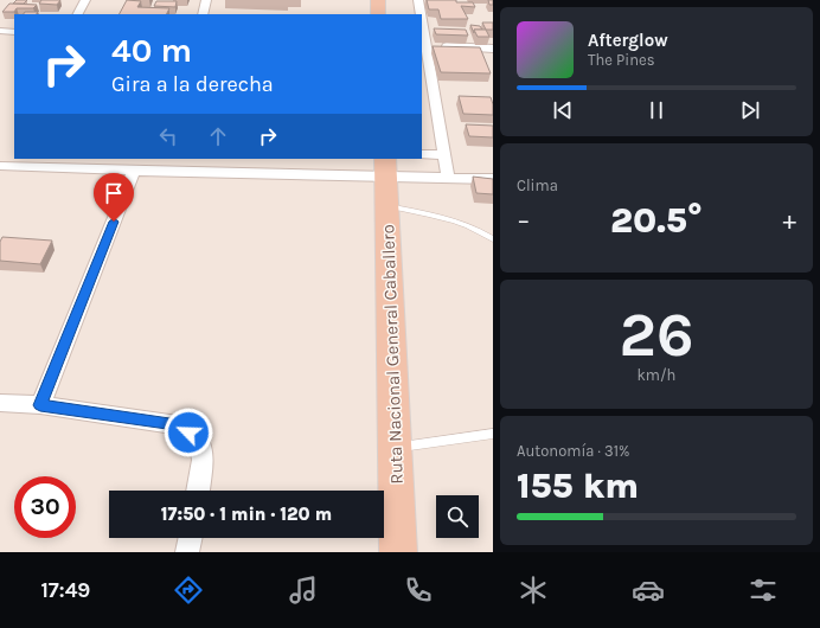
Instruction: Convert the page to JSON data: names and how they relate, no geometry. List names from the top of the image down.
{
  "streets": {
    "highway": ["Ruta Nacional General Caballero"]
  },
  "page": {
    "turn": ["40 m", "Gira a la derecha"],
    "song": ["Afterglow", "The Pines"],
    "tile": [
      "Clima",
      ["26", "km/h"],
      ["Autonomía · 31%", "155 km"]
    ],
    "heat": ["−", "20.5°", "+"],
    "limit": "30",
    "trip": "17:50 · 1 min · 120 m",
    "tabs": "17:49"
  }
}
